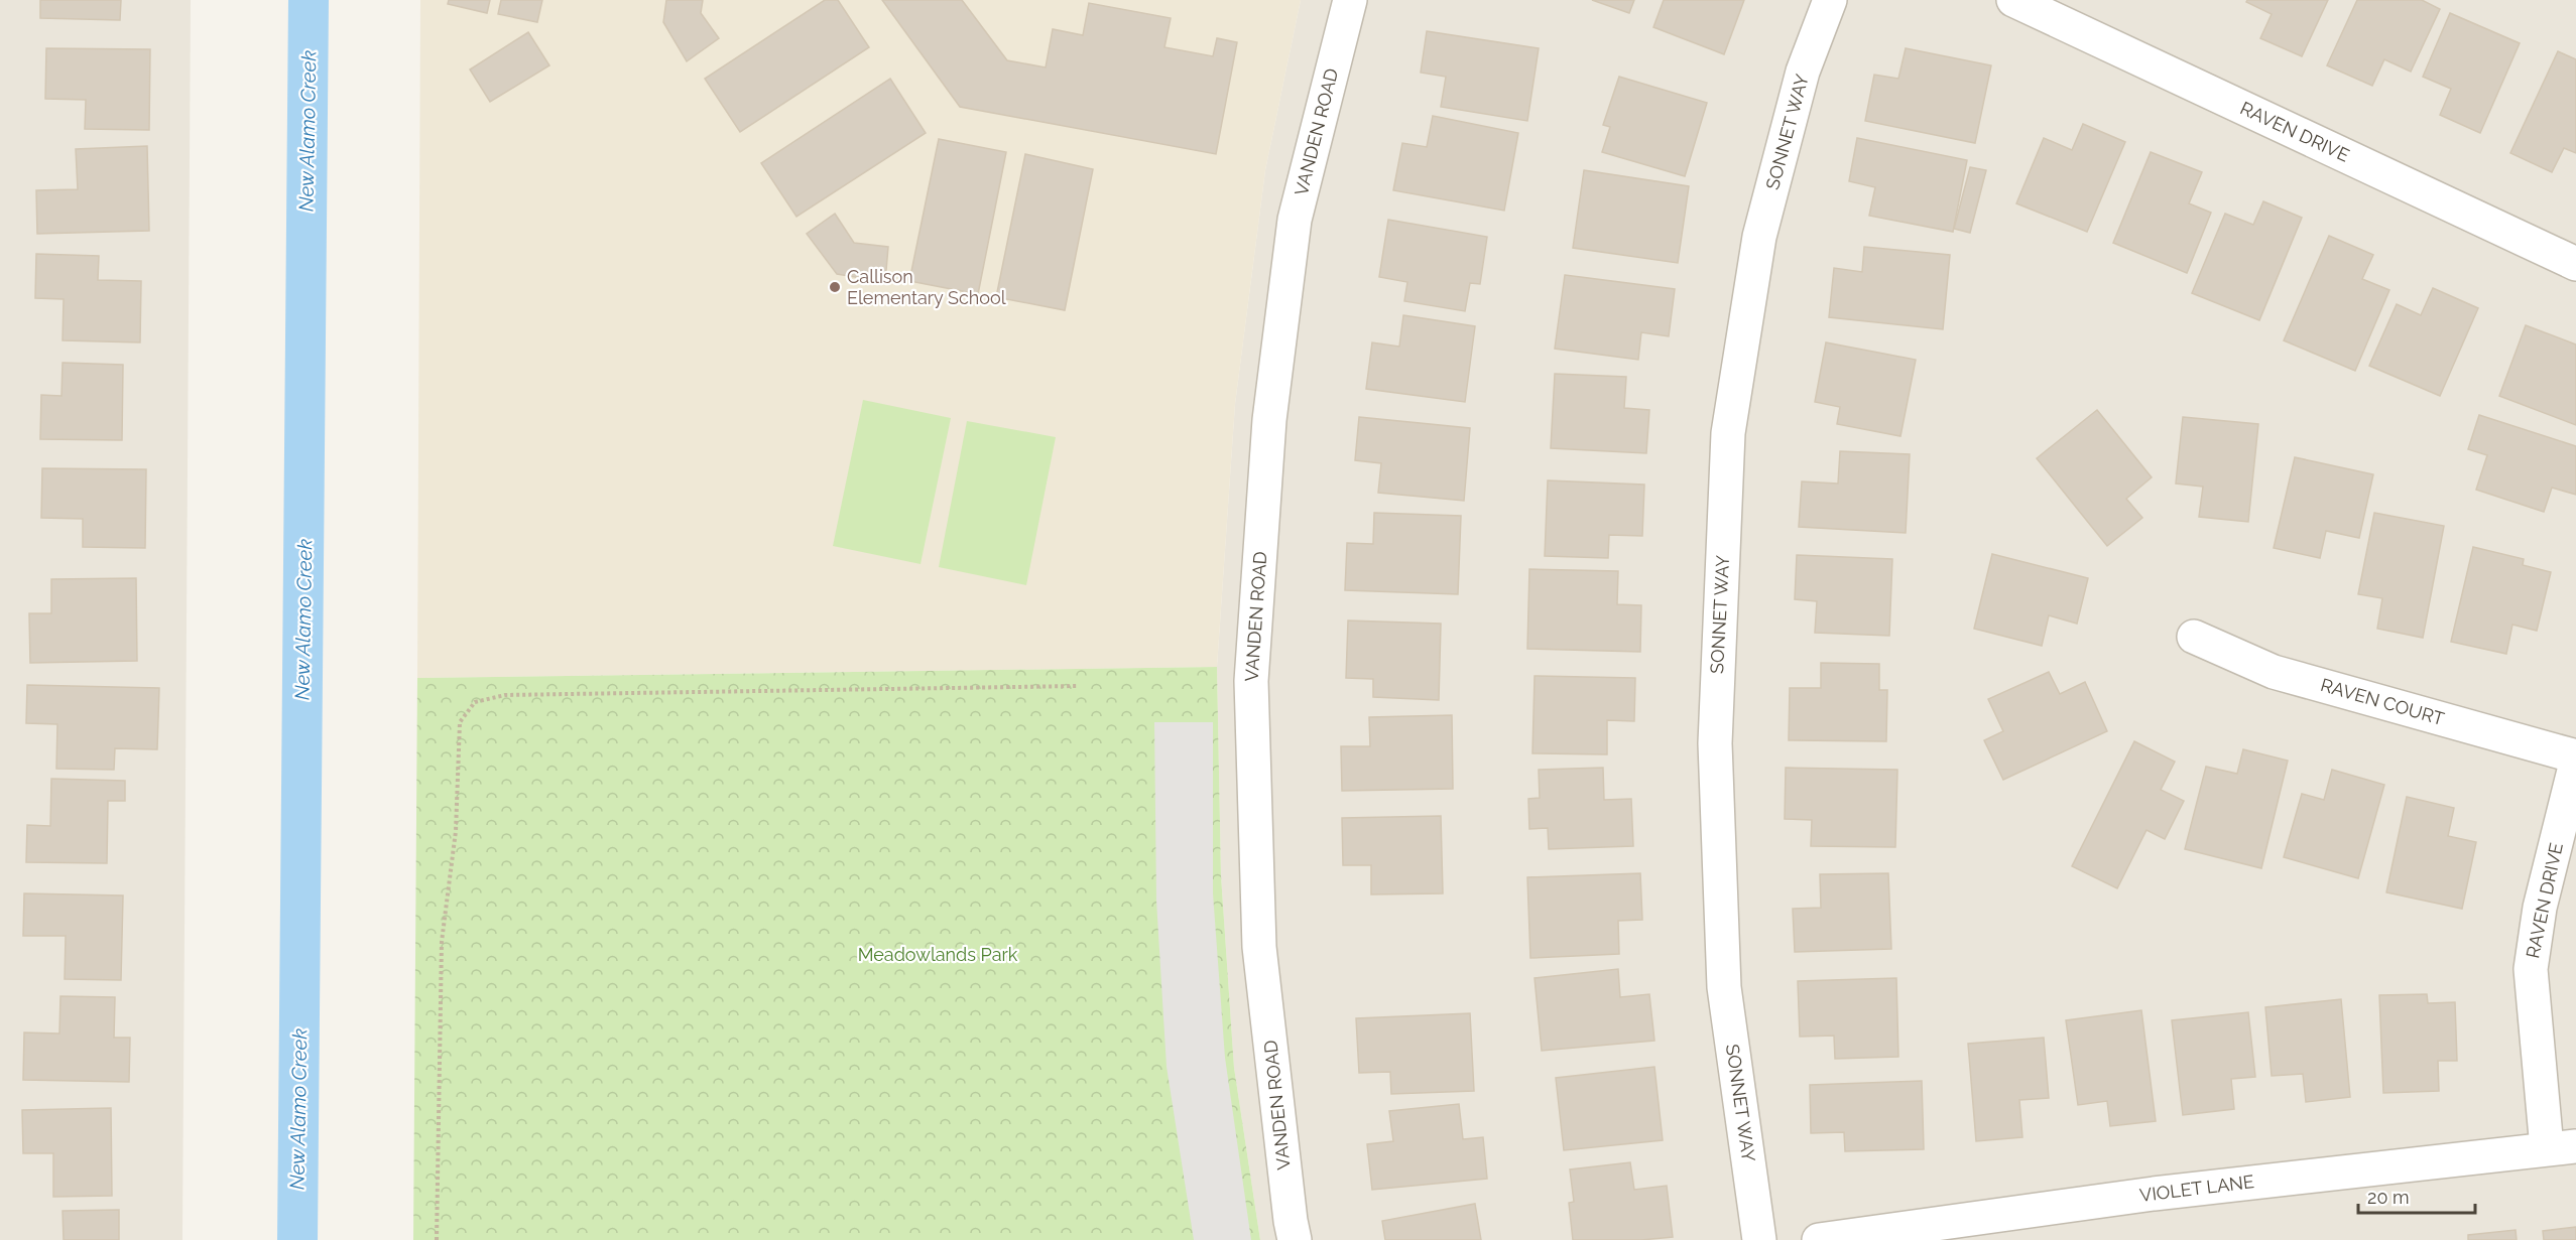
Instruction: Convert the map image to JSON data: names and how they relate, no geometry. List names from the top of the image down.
{
  "streets": {
    "street": [
      "VANDEN ROAD",
      "SONNET WAY",
      "RAVEN DRIVE",
      "RAVEN COURT",
      "VIOLET LANE"
    ]
  },
  "crossings": [
    ["RAVEN DRIVE", "VIOLET LANE"]
  ],
  "water": ["New Alamo Creek"],
  "parks": ["Meadowlands Park"],
  "places": ["Callison Elementary School"],
  "scale_bar": "20 m"
}
